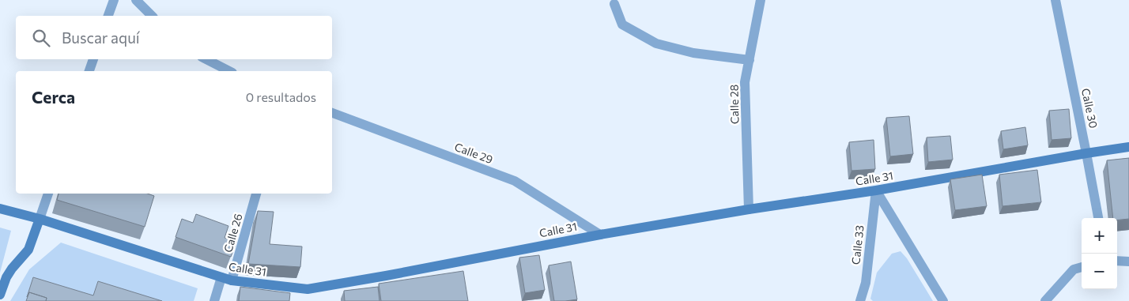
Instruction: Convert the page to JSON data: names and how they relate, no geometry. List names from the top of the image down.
{
  "streets": {
    "street": [
      "Calle 28",
      "Calle 30",
      "Calle 29",
      "Calle 31",
      "Calle 26",
      "Calle 33"
    ]
  },
  "crossings": [
    ["Calle 28", "Calle 31"],
    ["Calle 30", "Calle 31"],
    ["Calle 29", "Calle 31"],
    ["Calle 31", "Calle 26"],
    ["Calle 31", "Calle 33"]
  ],
  "page": {
    "search": "Buscar aquí",
    "heading": ["Cerca", "0 resultados"],
    "map_buttons": ["+", "−"]
  }
}
